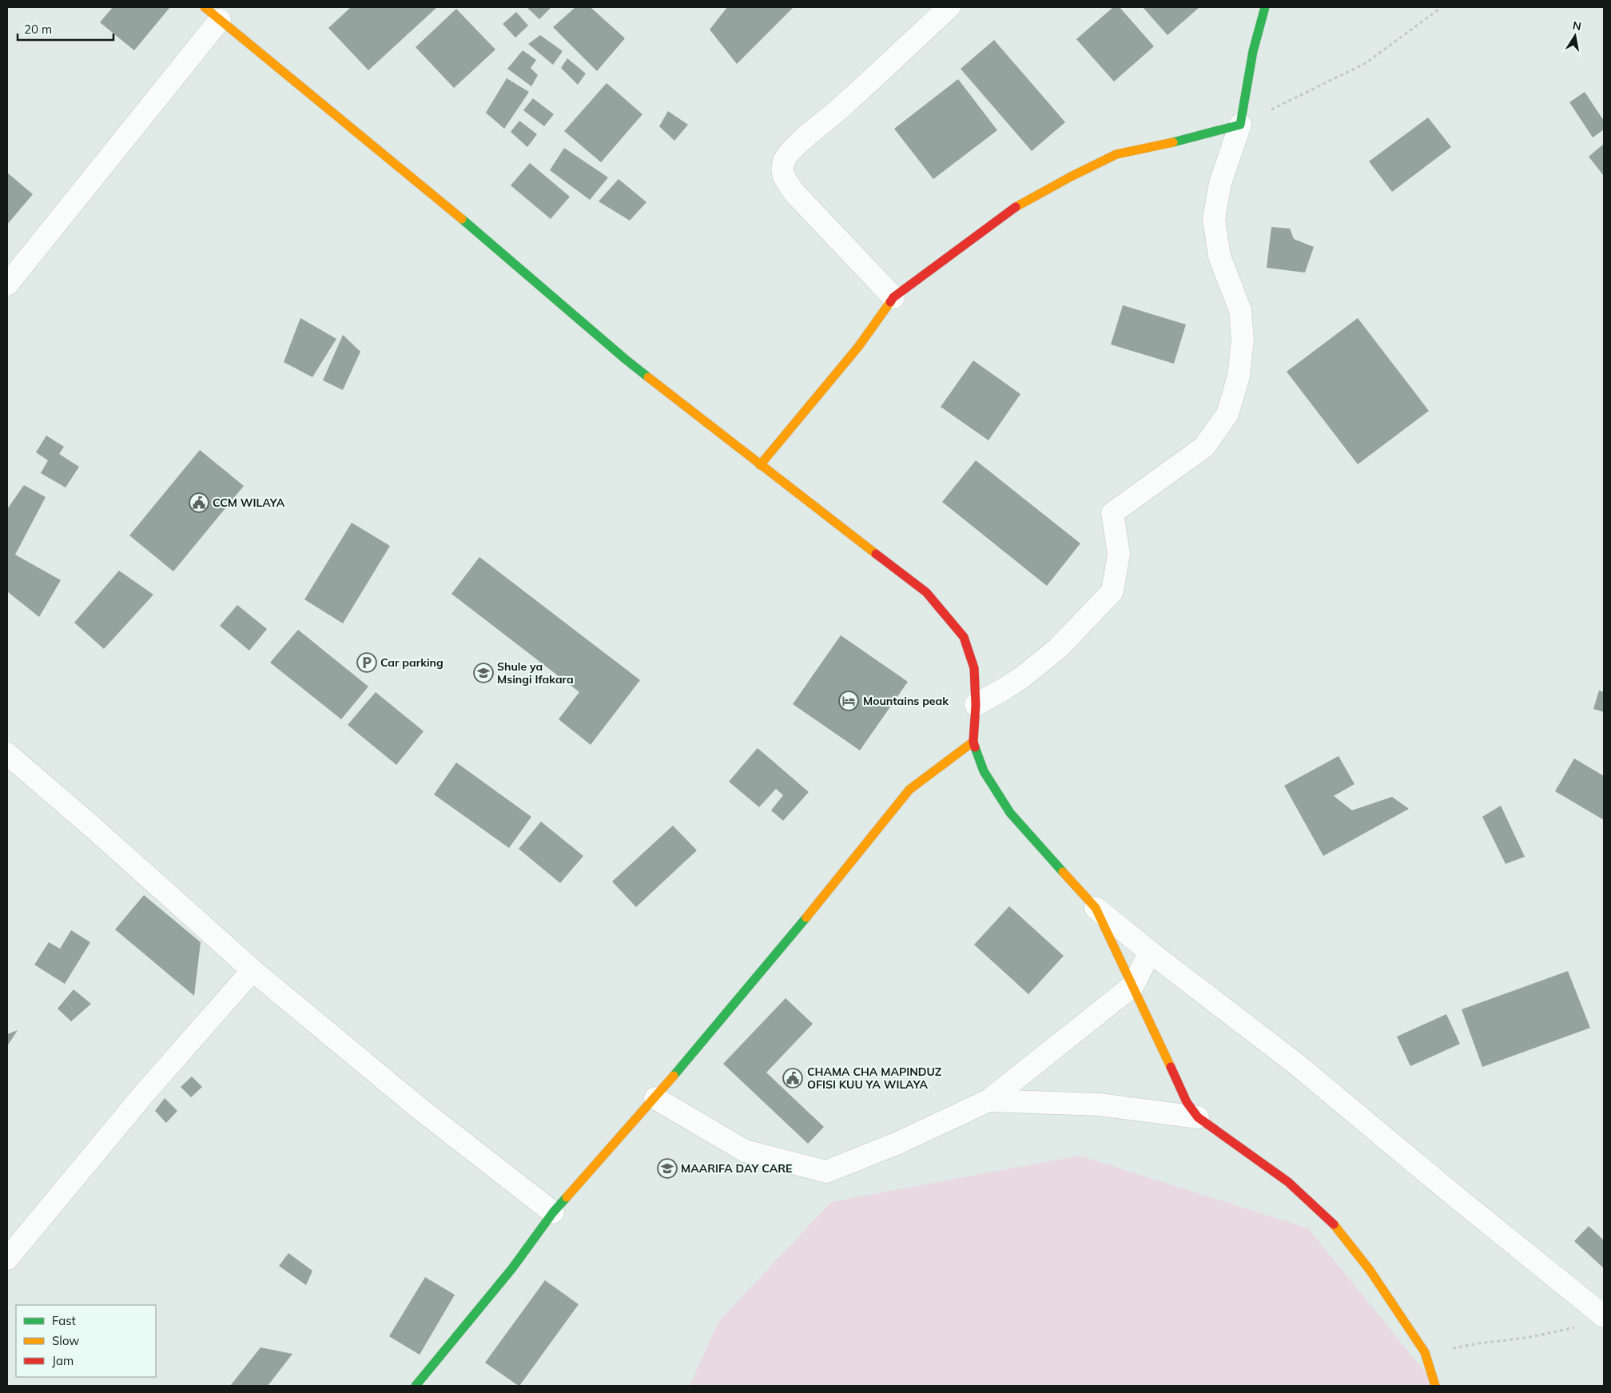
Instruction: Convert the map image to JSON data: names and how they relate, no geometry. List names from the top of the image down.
{
  "places": {
    "public building": ["CCM WILAYA", "CHAMA CHA MAPINDUZ OFISI KUU YA WILAYA"],
    "parking": ["Car parking"],
    "school or university": ["Shule ya Msingi Ifakara", "MAARIFA DAY CARE"],
    "hotel": ["Mountains peak"]
  },
  "legend": ["Fast", "Slow", "Jam"],
  "scale_bar": "20 m",
  "north": "top"
}
